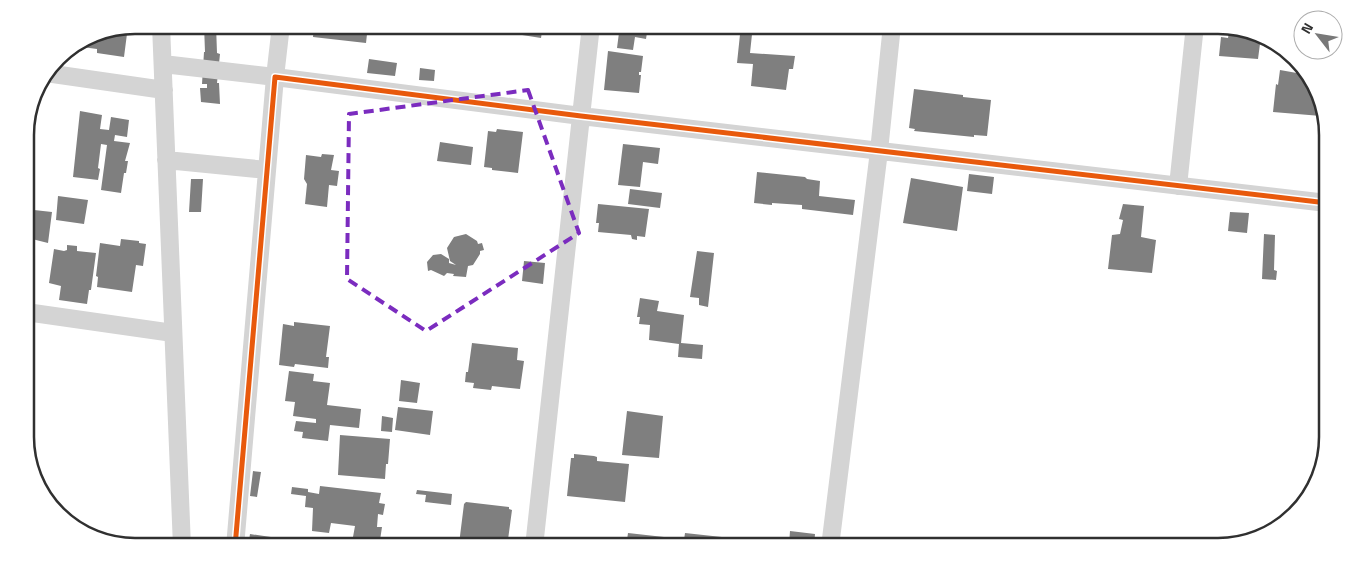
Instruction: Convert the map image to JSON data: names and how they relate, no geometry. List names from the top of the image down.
{
  "north": "top left"
}
